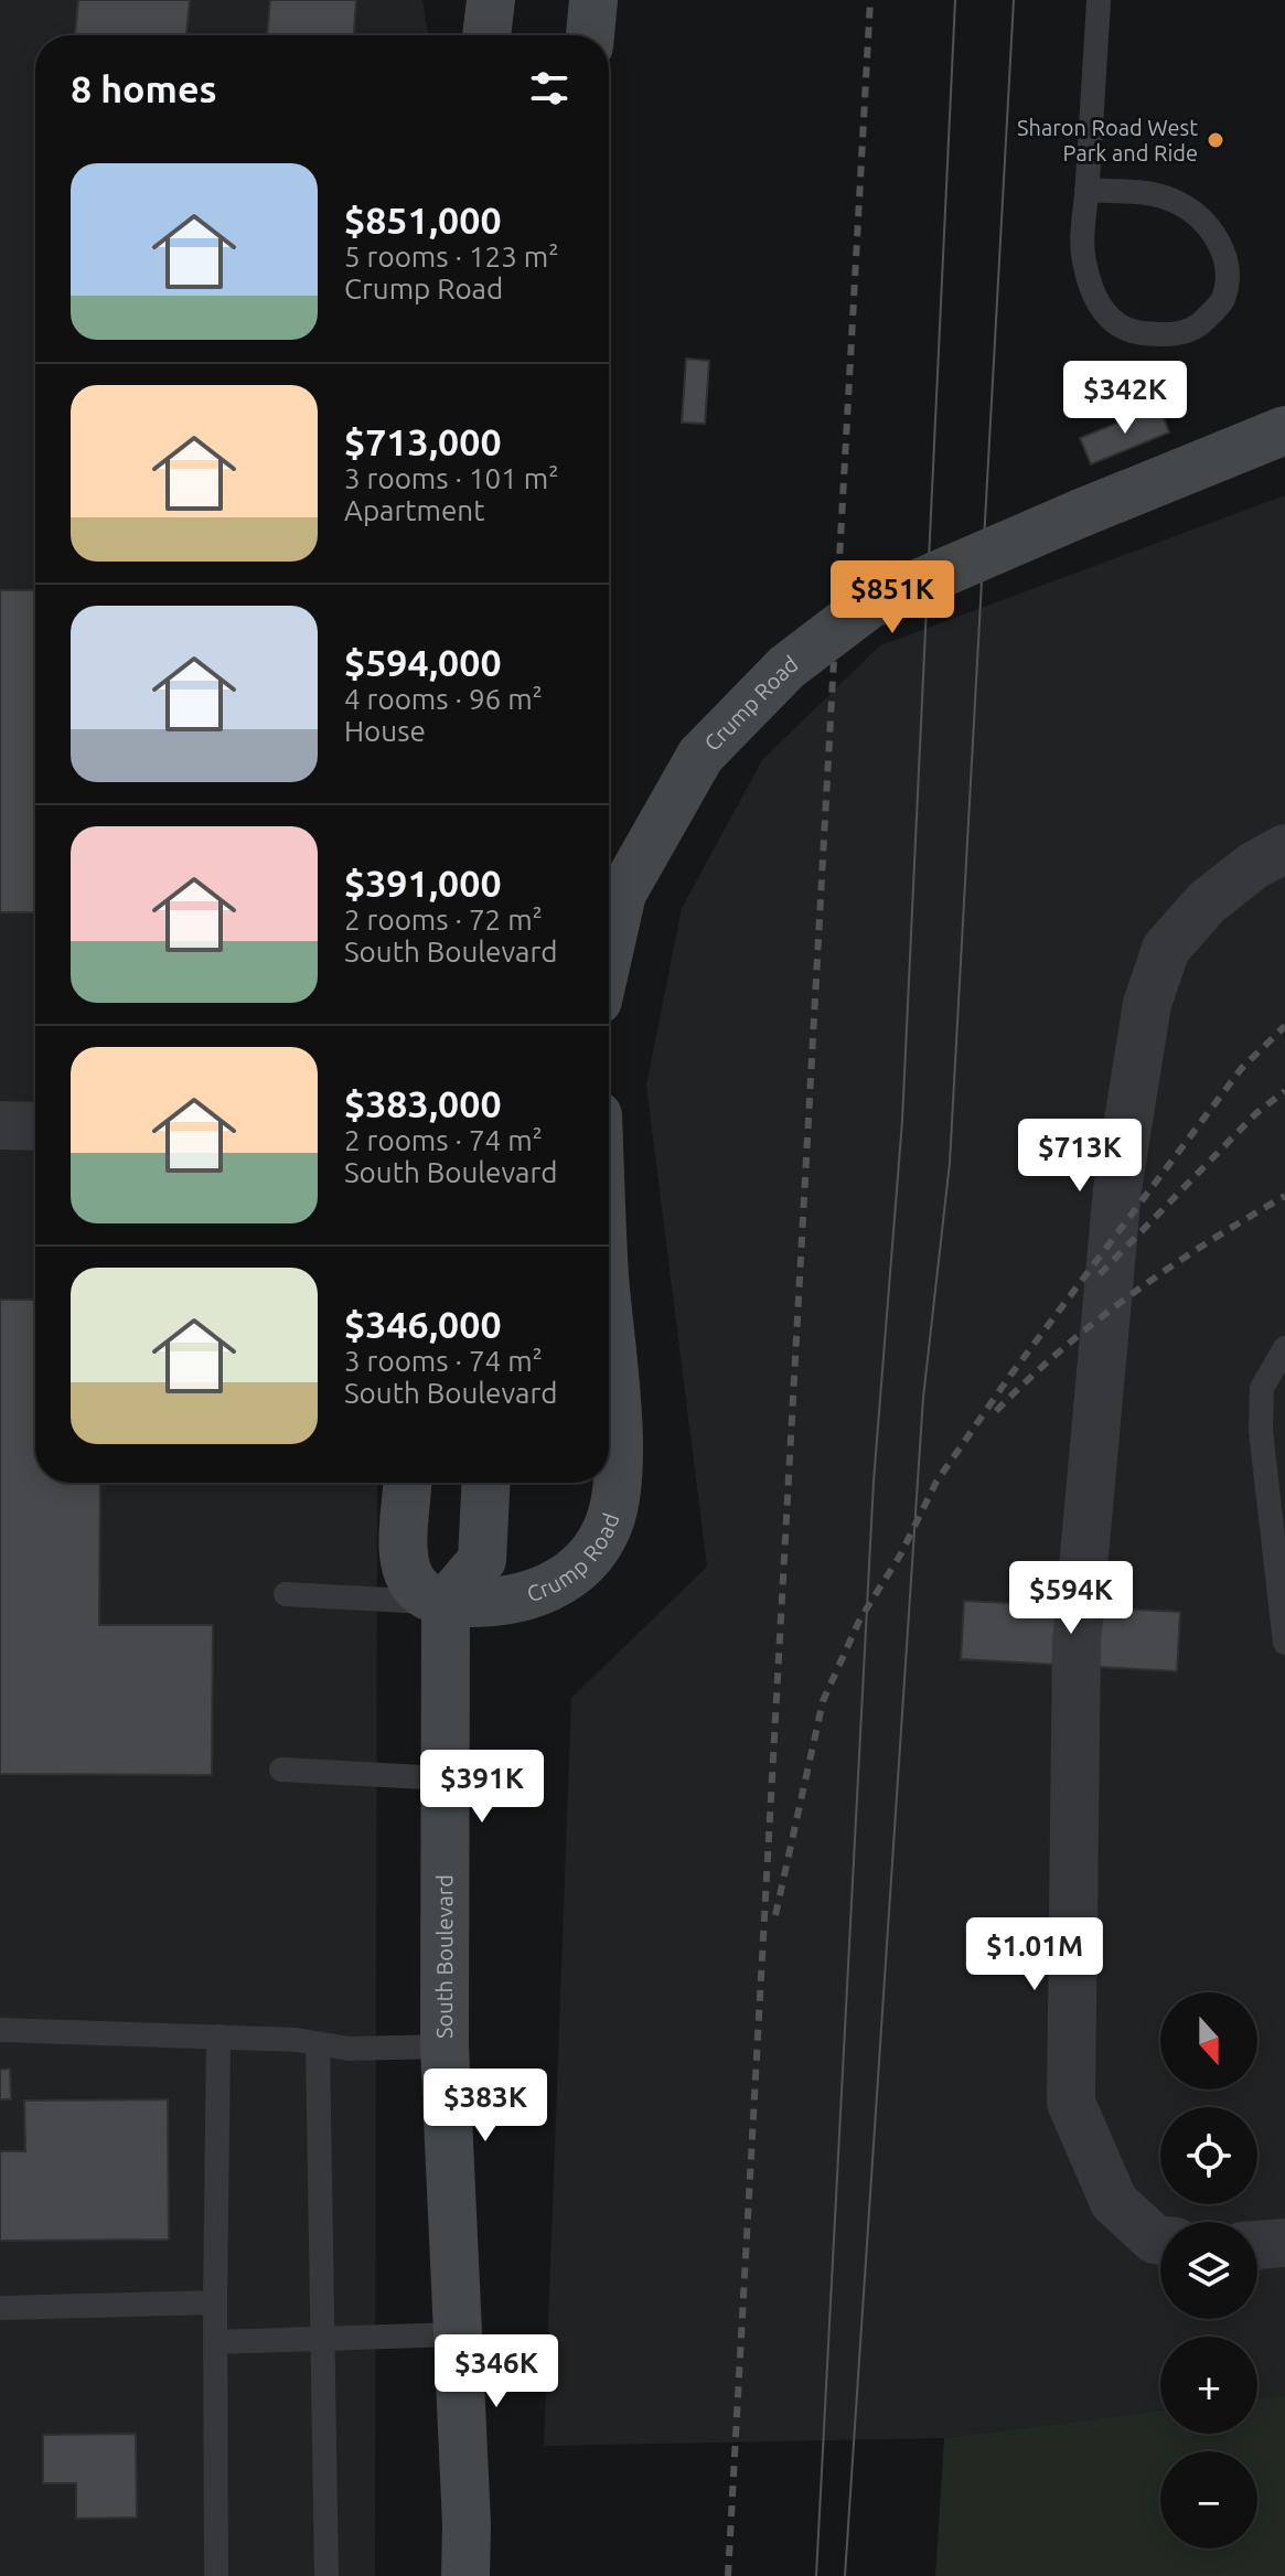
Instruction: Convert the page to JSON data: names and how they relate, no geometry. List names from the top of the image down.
{
  "streets": {
    "street": ["Crump Road", "South Boulevard"]
  },
  "crossings": [
    ["Crump Road", "South Boulevard"]
  ],
  "places": ["Sharon Road West Park and Ride"],
  "north": "bottom",
  "page": {
    "heading": "8 homes",
    "list": [
      {
        "name": "$851,000",
        "note": "5 rooms · 123 m² · Crump Road"
      },
      {
        "name": "$713,000",
        "note": "3 rooms · 101 m² · Apartment"
      },
      {
        "name": "$594,000",
        "note": "4 rooms · 96 m² · House"
      },
      {
        "name": "$391,000",
        "note": "2 rooms · 72 m² · South Boulevard"
      },
      {
        "name": "$383,000",
        "note": "2 rooms · 74 m² · South Boulevard"
      },
      {
        "name": "$346,000",
        "note": "3 rooms · 74 m² · South Boulevard"
      }
    ],
    "price": [
      "$342K",
      "$851K",
      "$713K",
      "$594K",
      "$391K",
      "$1.01M",
      "$383K",
      "$346K"
    ],
    "map_buttons": ["+", "−"]
  }
}
